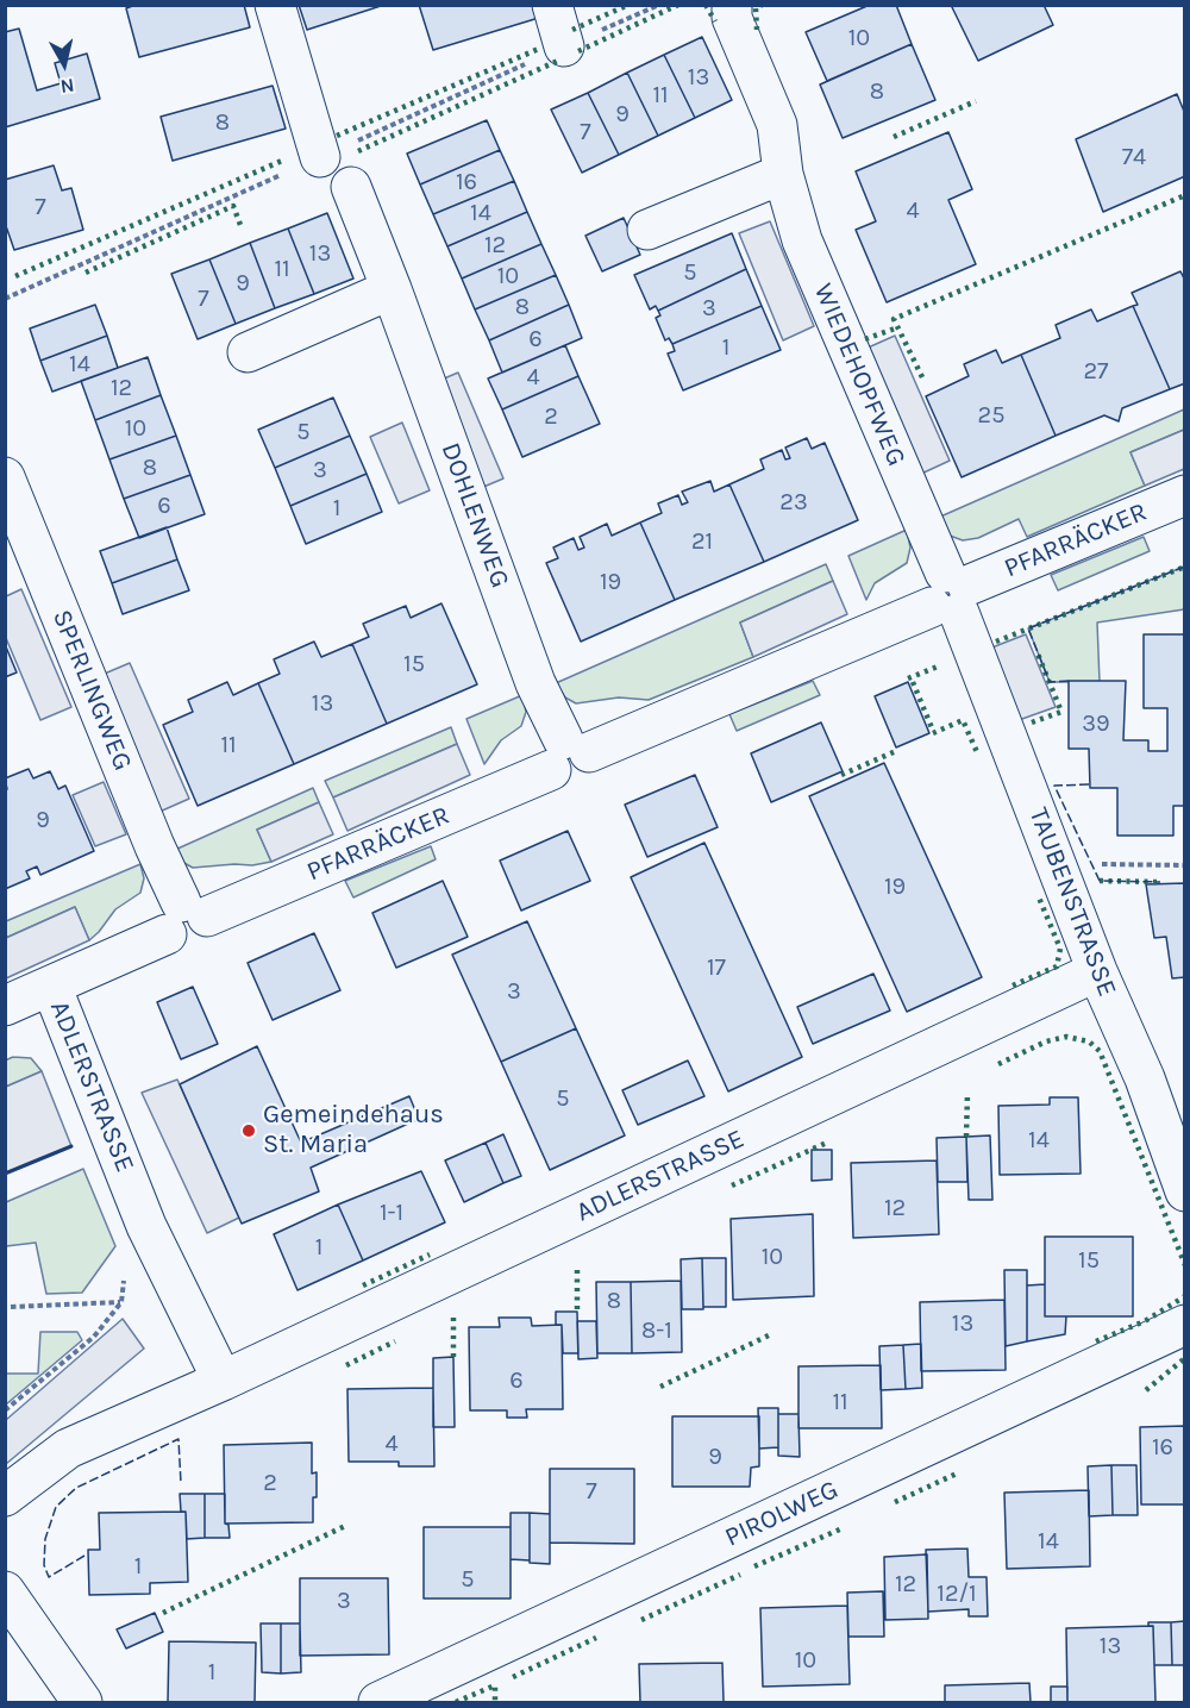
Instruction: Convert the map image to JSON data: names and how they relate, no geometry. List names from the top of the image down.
{
  "streets": {
    "street": [
      "WIEDEHOPFWEG",
      "DOHLENWEG",
      "PFARRÄCKER",
      "SPERLINGWEG",
      "TAUBENSTRASSE",
      "ADLERSTRASSE",
      "PIROLWEG"
    ]
  },
  "crossings": [
    ["WIEDEHOPFWEG", "PFARRÄCKER"],
    ["WIEDEHOPFWEG", "TAUBENSTRASSE"],
    ["DOHLENWEG", "PFARRÄCKER"],
    ["PFARRÄCKER", "SPERLINGWEG"],
    ["PFARRÄCKER", "TAUBENSTRASSE"],
    ["PFARRÄCKER", "ADLERSTRASSE"],
    ["TAUBENSTRASSE", "ADLERSTRASSE"]
  ],
  "places": ["Gemeindehaus St. Maria"],
  "house_numbers": [
    "10",
    "13",
    "8",
    "11",
    "9",
    "8",
    "7",
    "74",
    "16",
    "7",
    "4",
    "14",
    "12",
    "13",
    "11",
    "5",
    "10",
    "9",
    "7",
    "8",
    "3",
    "6",
    "1",
    "14",
    "27",
    "4",
    "12",
    "25",
    "2",
    "10",
    "5",
    "8",
    "3",
    "23",
    "6",
    "1",
    "21",
    "19",
    "15",
    "13",
    "39",
    "11",
    "9",
    "19",
    "17",
    "3",
    "5",
    "14",
    "12",
    "1-1",
    "1",
    "10",
    "15",
    "8",
    "13",
    "8-1",
    "6",
    "11",
    "4",
    "16",
    "9",
    "2",
    "7",
    "14",
    "1",
    "5",
    "12",
    "12/1",
    "3",
    "13",
    "10",
    "1"
  ],
  "north": "bottom"
}
